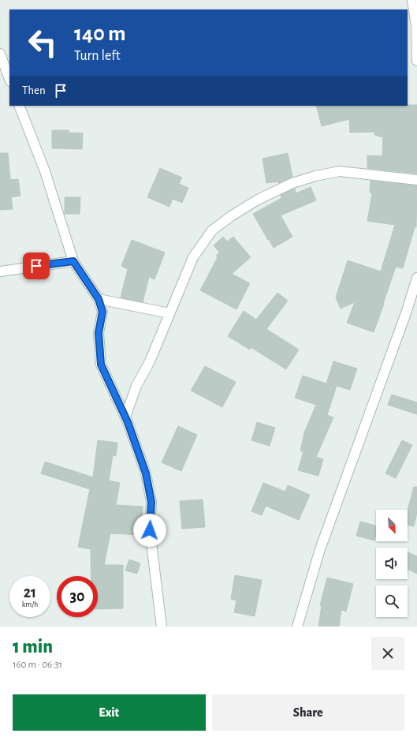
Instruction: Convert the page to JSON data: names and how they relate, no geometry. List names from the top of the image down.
{
  "north": "bottom right",
  "page": {
    "turn": ["140 m", "Turn left"],
    "then": "Then",
    "speed": "21 km/h",
    "limit": "30",
    "heading": ["1 min", "160 m · 06:31"],
    "buttons": ["Exit", "Share"]
  }
}
